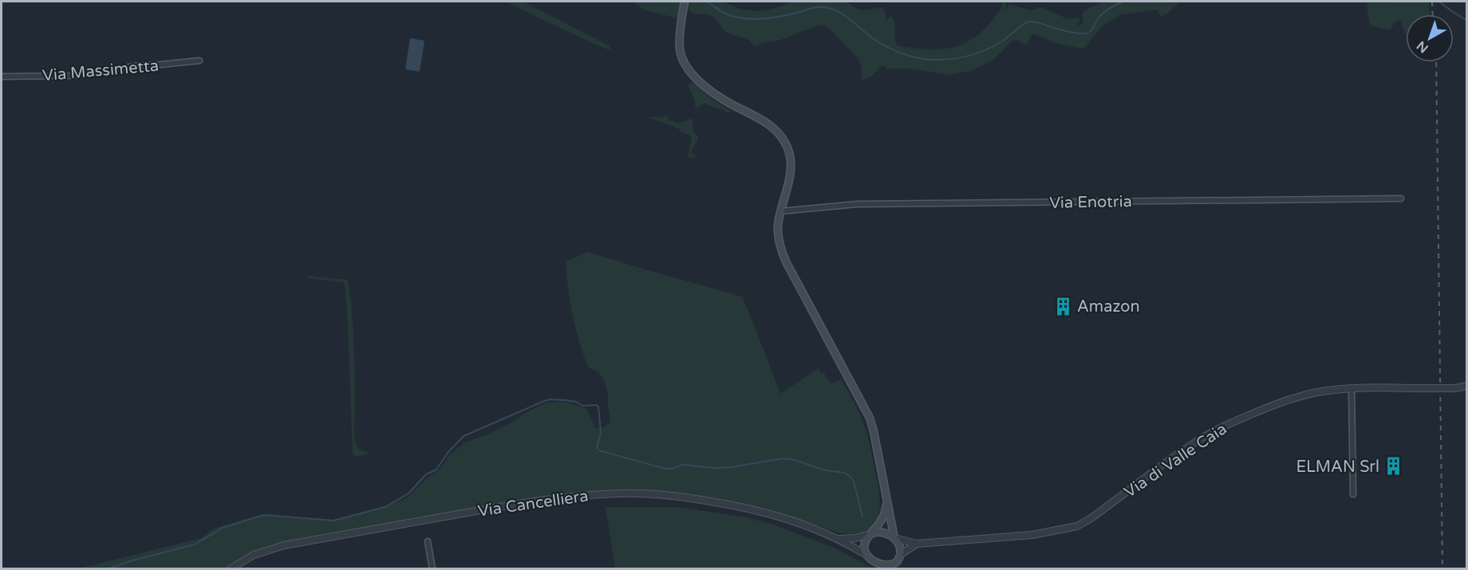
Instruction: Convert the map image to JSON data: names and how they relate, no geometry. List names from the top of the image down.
{
  "streets": {
    "street": [
      "Via Massimetta",
      "Via Enotria",
      "Via di Valle Caia",
      "Via Cancelliera"
    ]
  },
  "crossings": [
    ["Via di Valle Caia", "Via Cancelliera"]
  ],
  "places": {
    "building": ["Amazon", "ELMAN Srl"]
  },
  "north": "bottom left"
}
